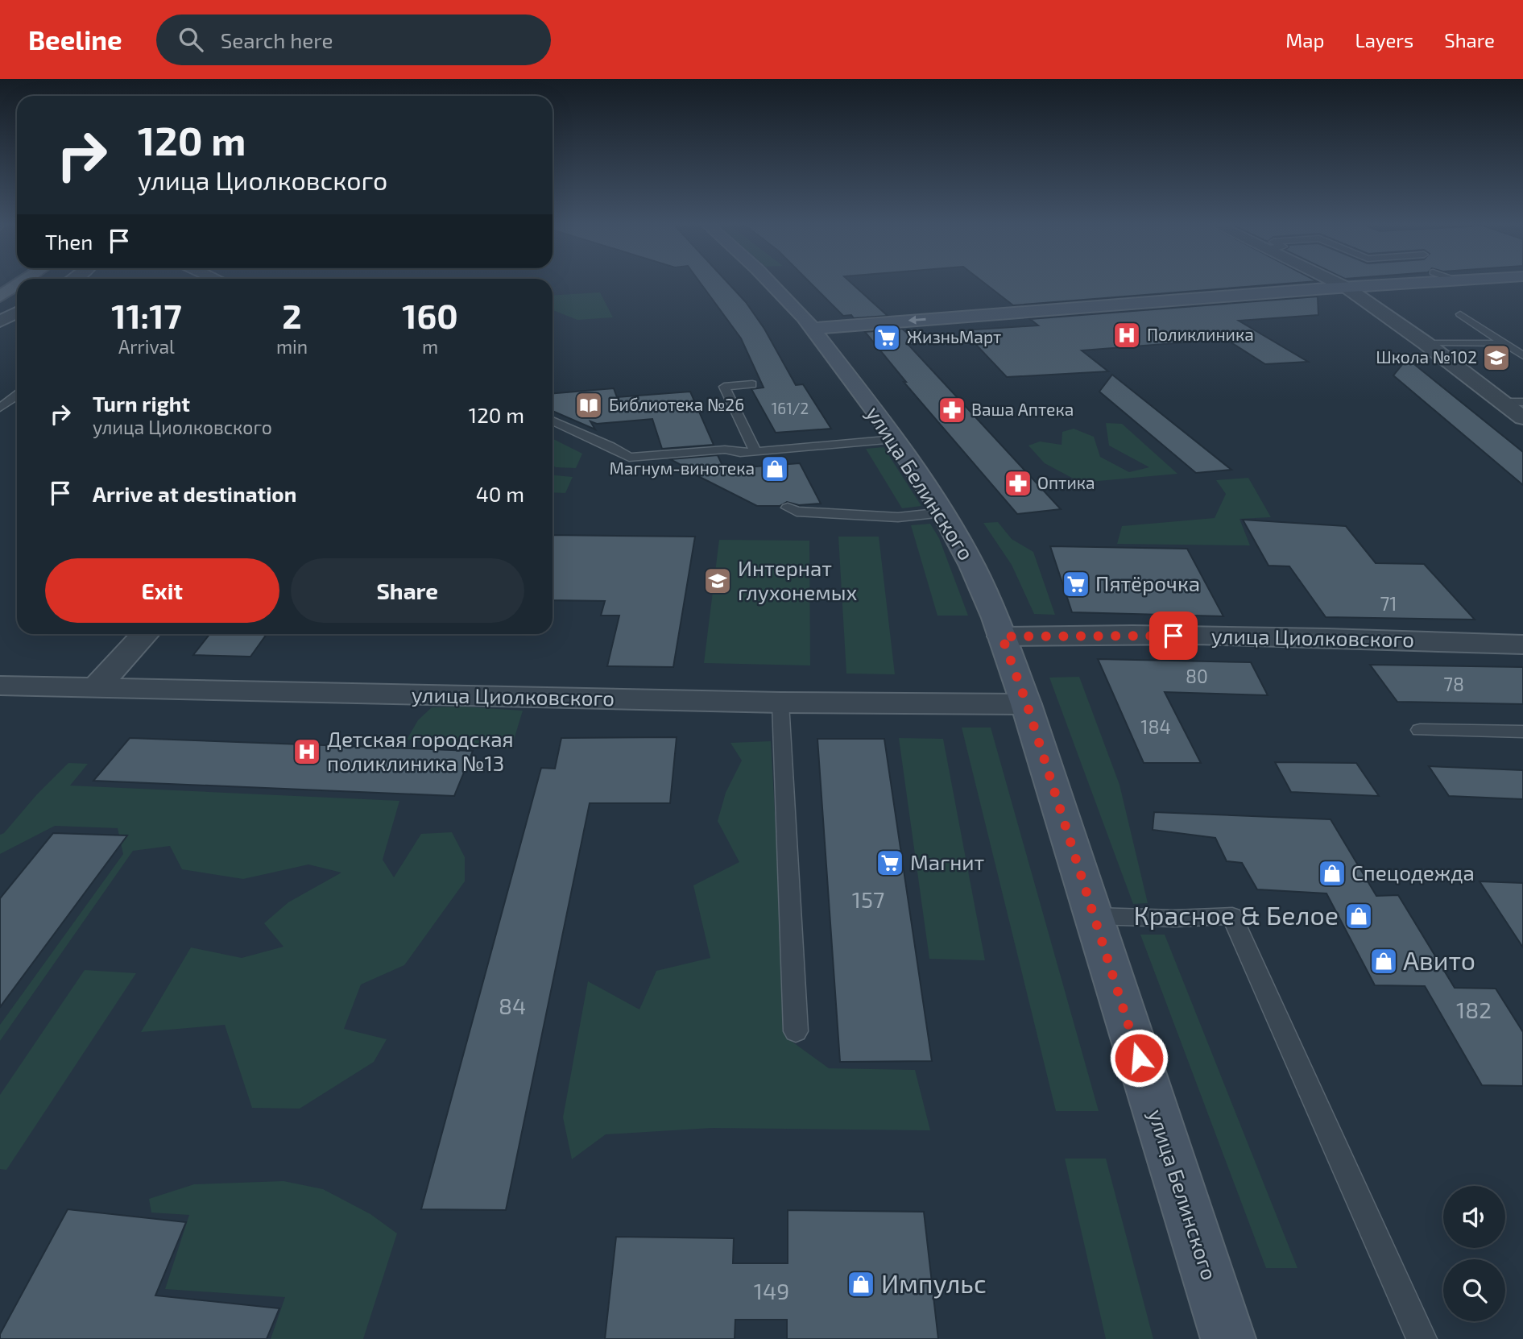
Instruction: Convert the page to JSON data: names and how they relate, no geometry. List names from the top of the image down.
{
  "streets": {
    "main road": ["улица Белинского"],
    "street": ["улица Циолковского"]
  },
  "crossings": [
    ["улица Белинского", "улица Циолковского"]
  ],
  "places": {
    "hospital": ["Поликлиника", "Детская городская поликлиника №13"],
    "supermarket": ["ЖизньМарт", "Пятёрочка", "Магнит"],
    "school or university": ["Школа №102", "Интернат глухонемых"],
    "library": ["Библиотека №26"],
    "pharmacy": ["Ваша Аптека", "Оптика"],
    "shop": [
      "Магнум-винотека",
      "Спецодежда",
      "Красное & Белое",
      "Авито",
      "Импульс"
    ]
  },
  "house_numbers": [
    "161/2",
    "71",
    "80",
    "78",
    "184",
    "157",
    "84",
    "182",
    "149"
  ],
  "page": {
    "header": "Beeline",
    "search": "Search here",
    "nav": ["Map", "Layers", "Share"],
    "turn": ["120 m", "улица Циолковского"],
    "then": "Then",
    "eta": [
      "11:17",
      "Arrival",
      "2",
      "min",
      "160",
      "m"
    ],
    "list": [
      {
        "name": "Turn right",
        "note": "улица Циолковского",
        "value": "120 m"
      },
      {
        "name": "Arrive at destination",
        "value": "40 m"
      }
    ],
    "buttons": ["Exit", "Share"]
  }
}
